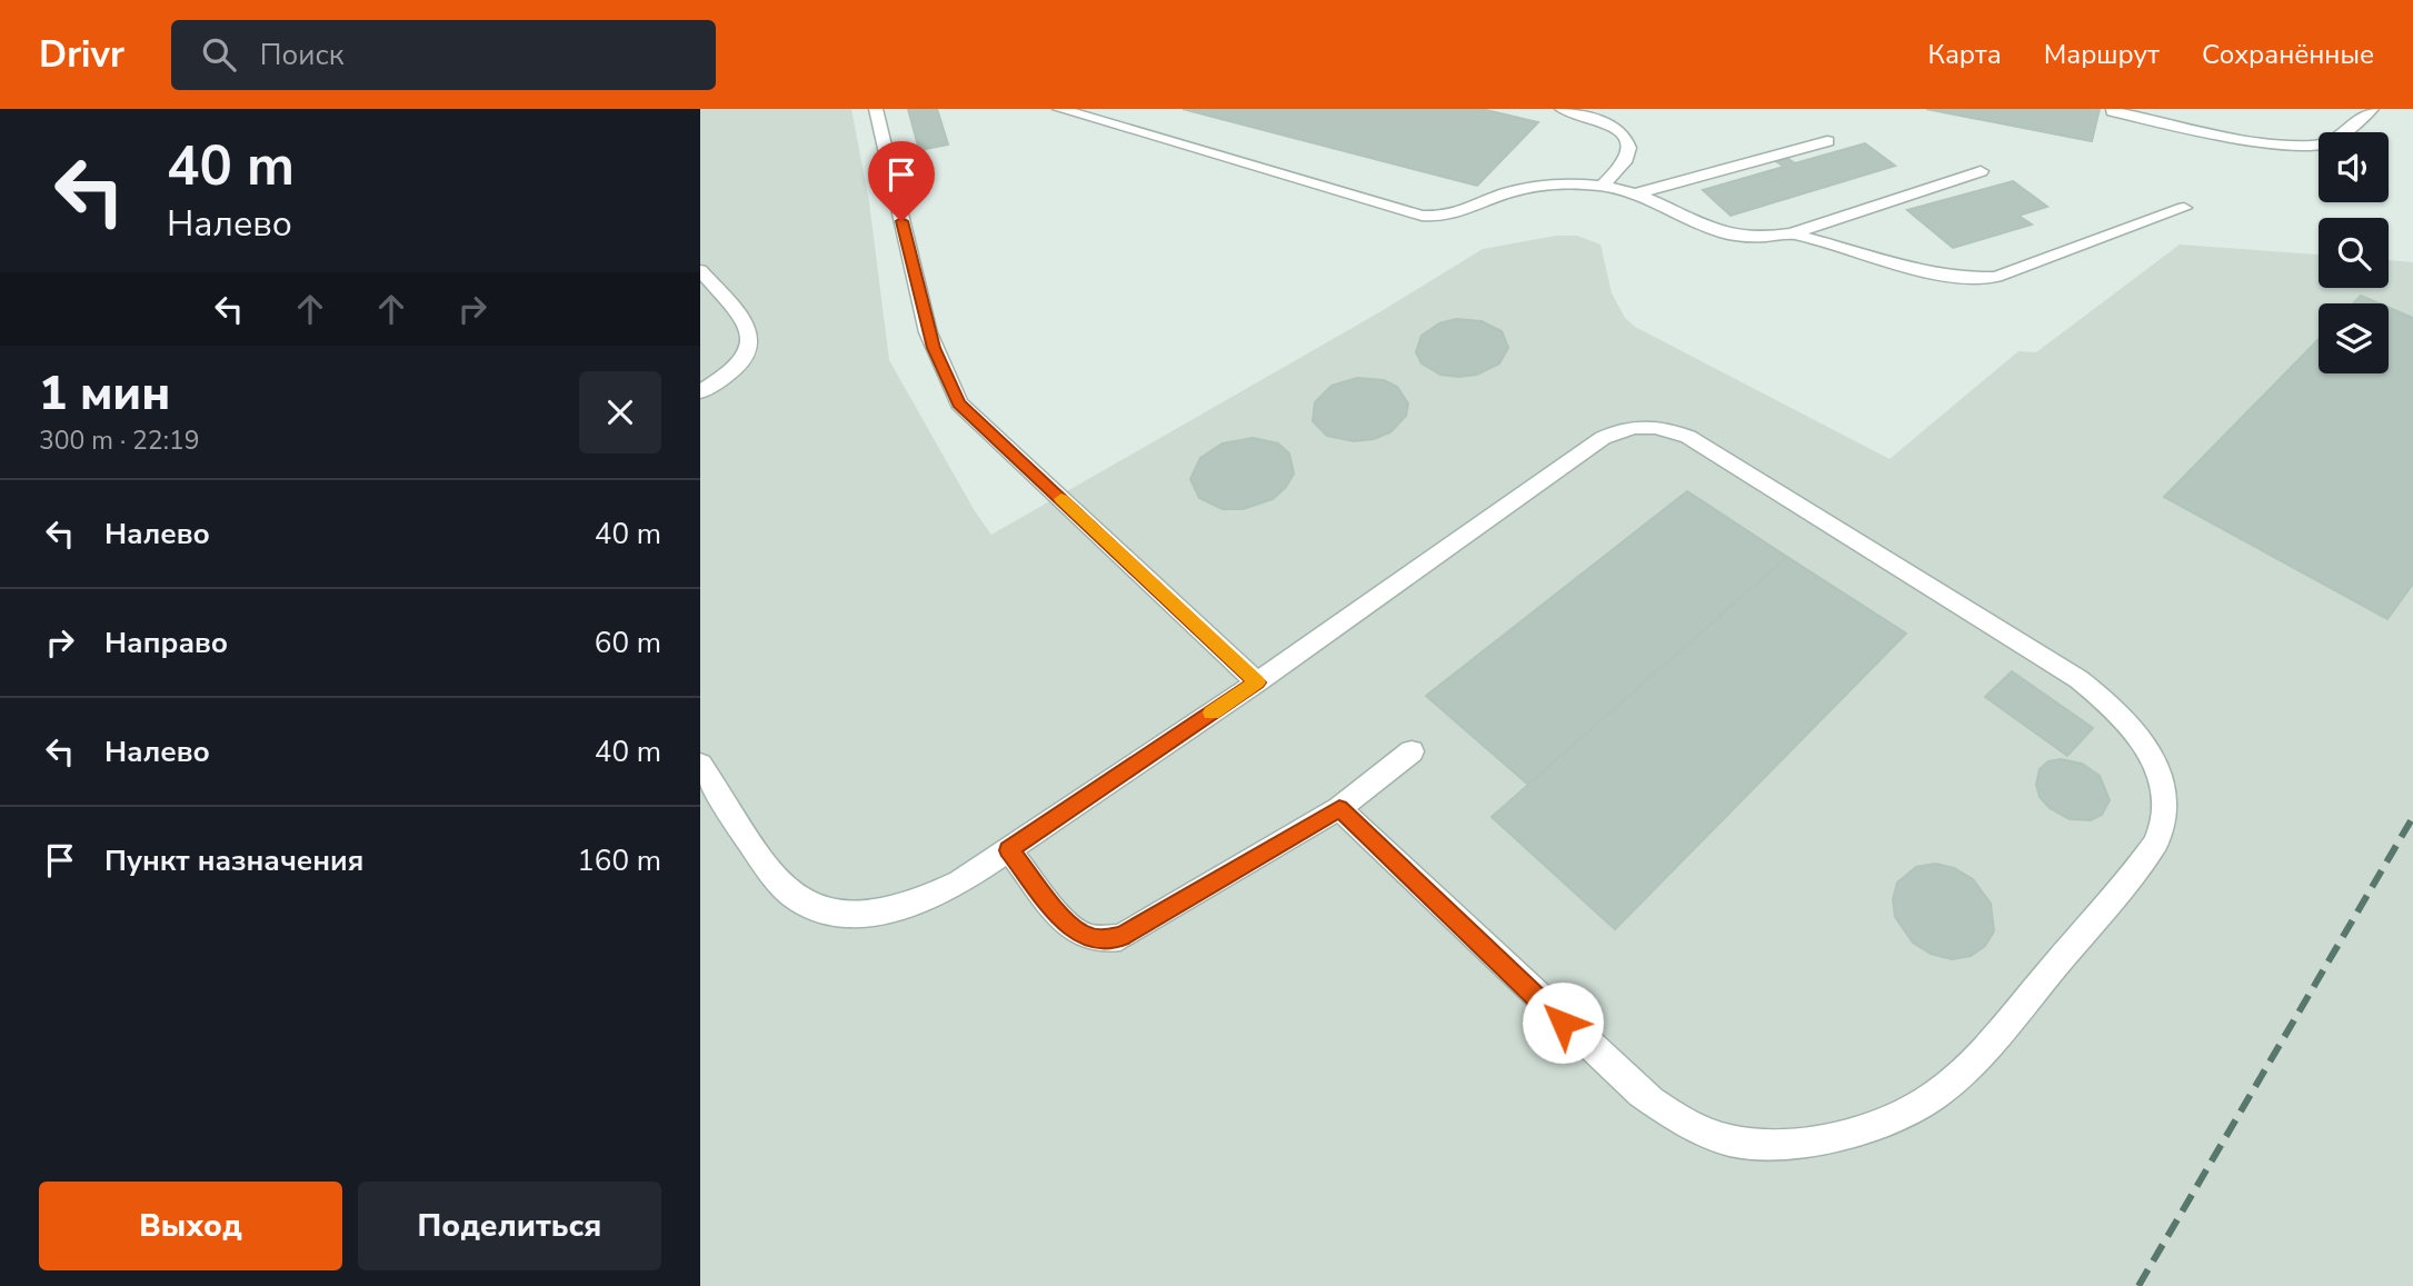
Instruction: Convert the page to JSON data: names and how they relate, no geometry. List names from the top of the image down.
{
  "page": {
    "header": "Drivr",
    "search": "Поиск",
    "nav": ["Карта", "Маршрут", "Сохранённые"],
    "turn": ["40 m", "Налево"],
    "heading": ["1 мин", "300 m · 22:19"],
    "list": [
      {
        "name": "Налево",
        "value": "40 m"
      },
      {
        "name": "Направо",
        "value": "60 m"
      },
      {
        "name": "Налево",
        "value": "40 m"
      },
      {
        "name": "Пункт назначения",
        "value": "160 m"
      }
    ],
    "buttons": ["Выход", "Поделиться"]
  }
}
